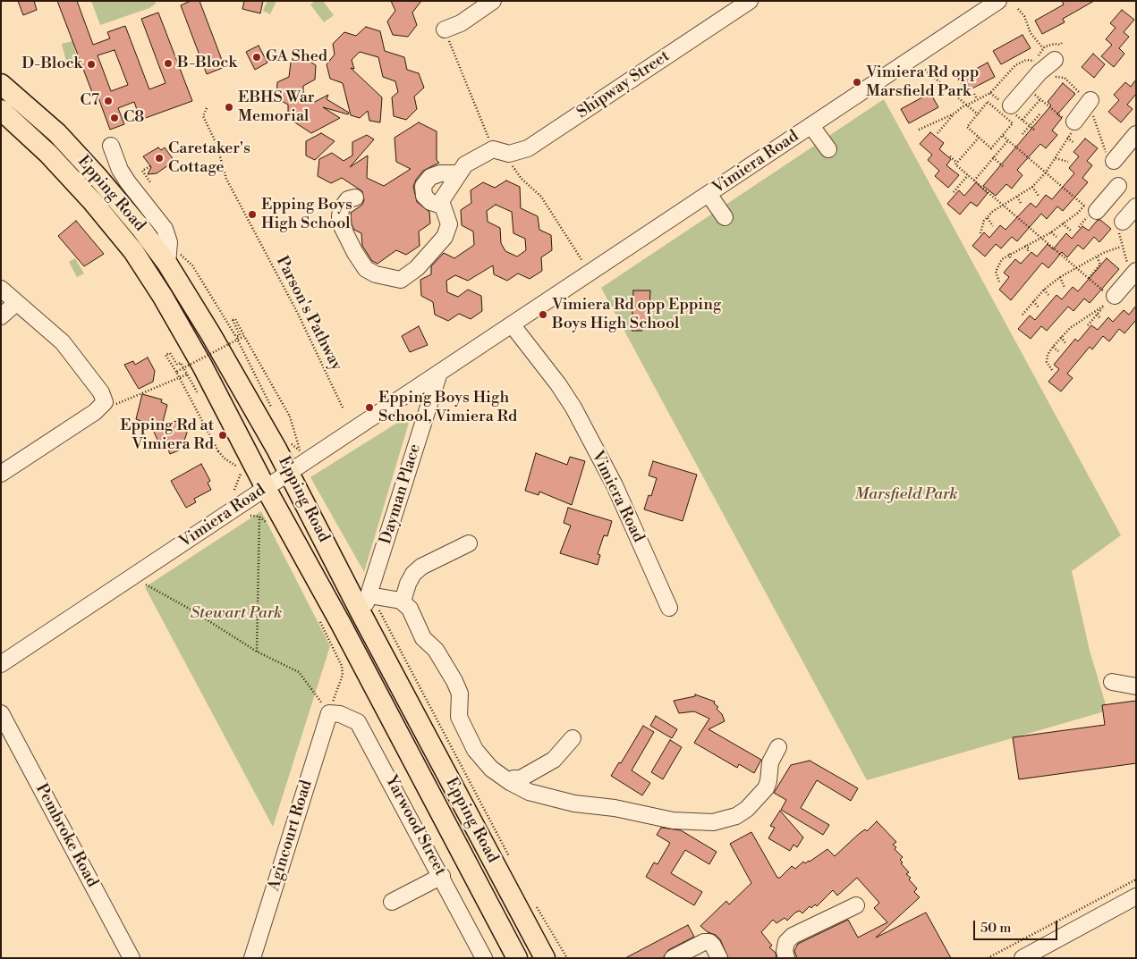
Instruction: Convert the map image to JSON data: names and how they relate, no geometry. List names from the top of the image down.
{
  "streets": {
    "main road": ["Epping Road"],
    "street": [
      "Shipway Street",
      "Vimiera Road",
      "Dayman Place",
      "Yarwood Street",
      "Pembroke Road",
      "Agincourt Road"
    ],
    "path": ["Parson's Pathway"]
  },
  "crossings": [
    ["Vimiera Road", "Epping Road"],
    ["Vimiera Road", "Dayman Place"],
    ["Epping Road", "Dayman Place"],
    ["Yarwood Street", "Agincourt Road"]
  ],
  "parks": ["Marsfield Park", "Stewart Park"],
  "places": [
    "GA Shed",
    "B-Block",
    "D-Block",
    "Vimiera Rd opp Marsfield Park",
    "C7",
    "EBHS War Memorial",
    "C8",
    "Caretaker's Cottage",
    "Epping Boys High School",
    "Vimiera Rd opp Epping Boys High School",
    "Epping Boys High School, Vimiera Rd",
    "Epping Rd at Vimiera Rd"
  ],
  "scale_bar": "50 m"
}
